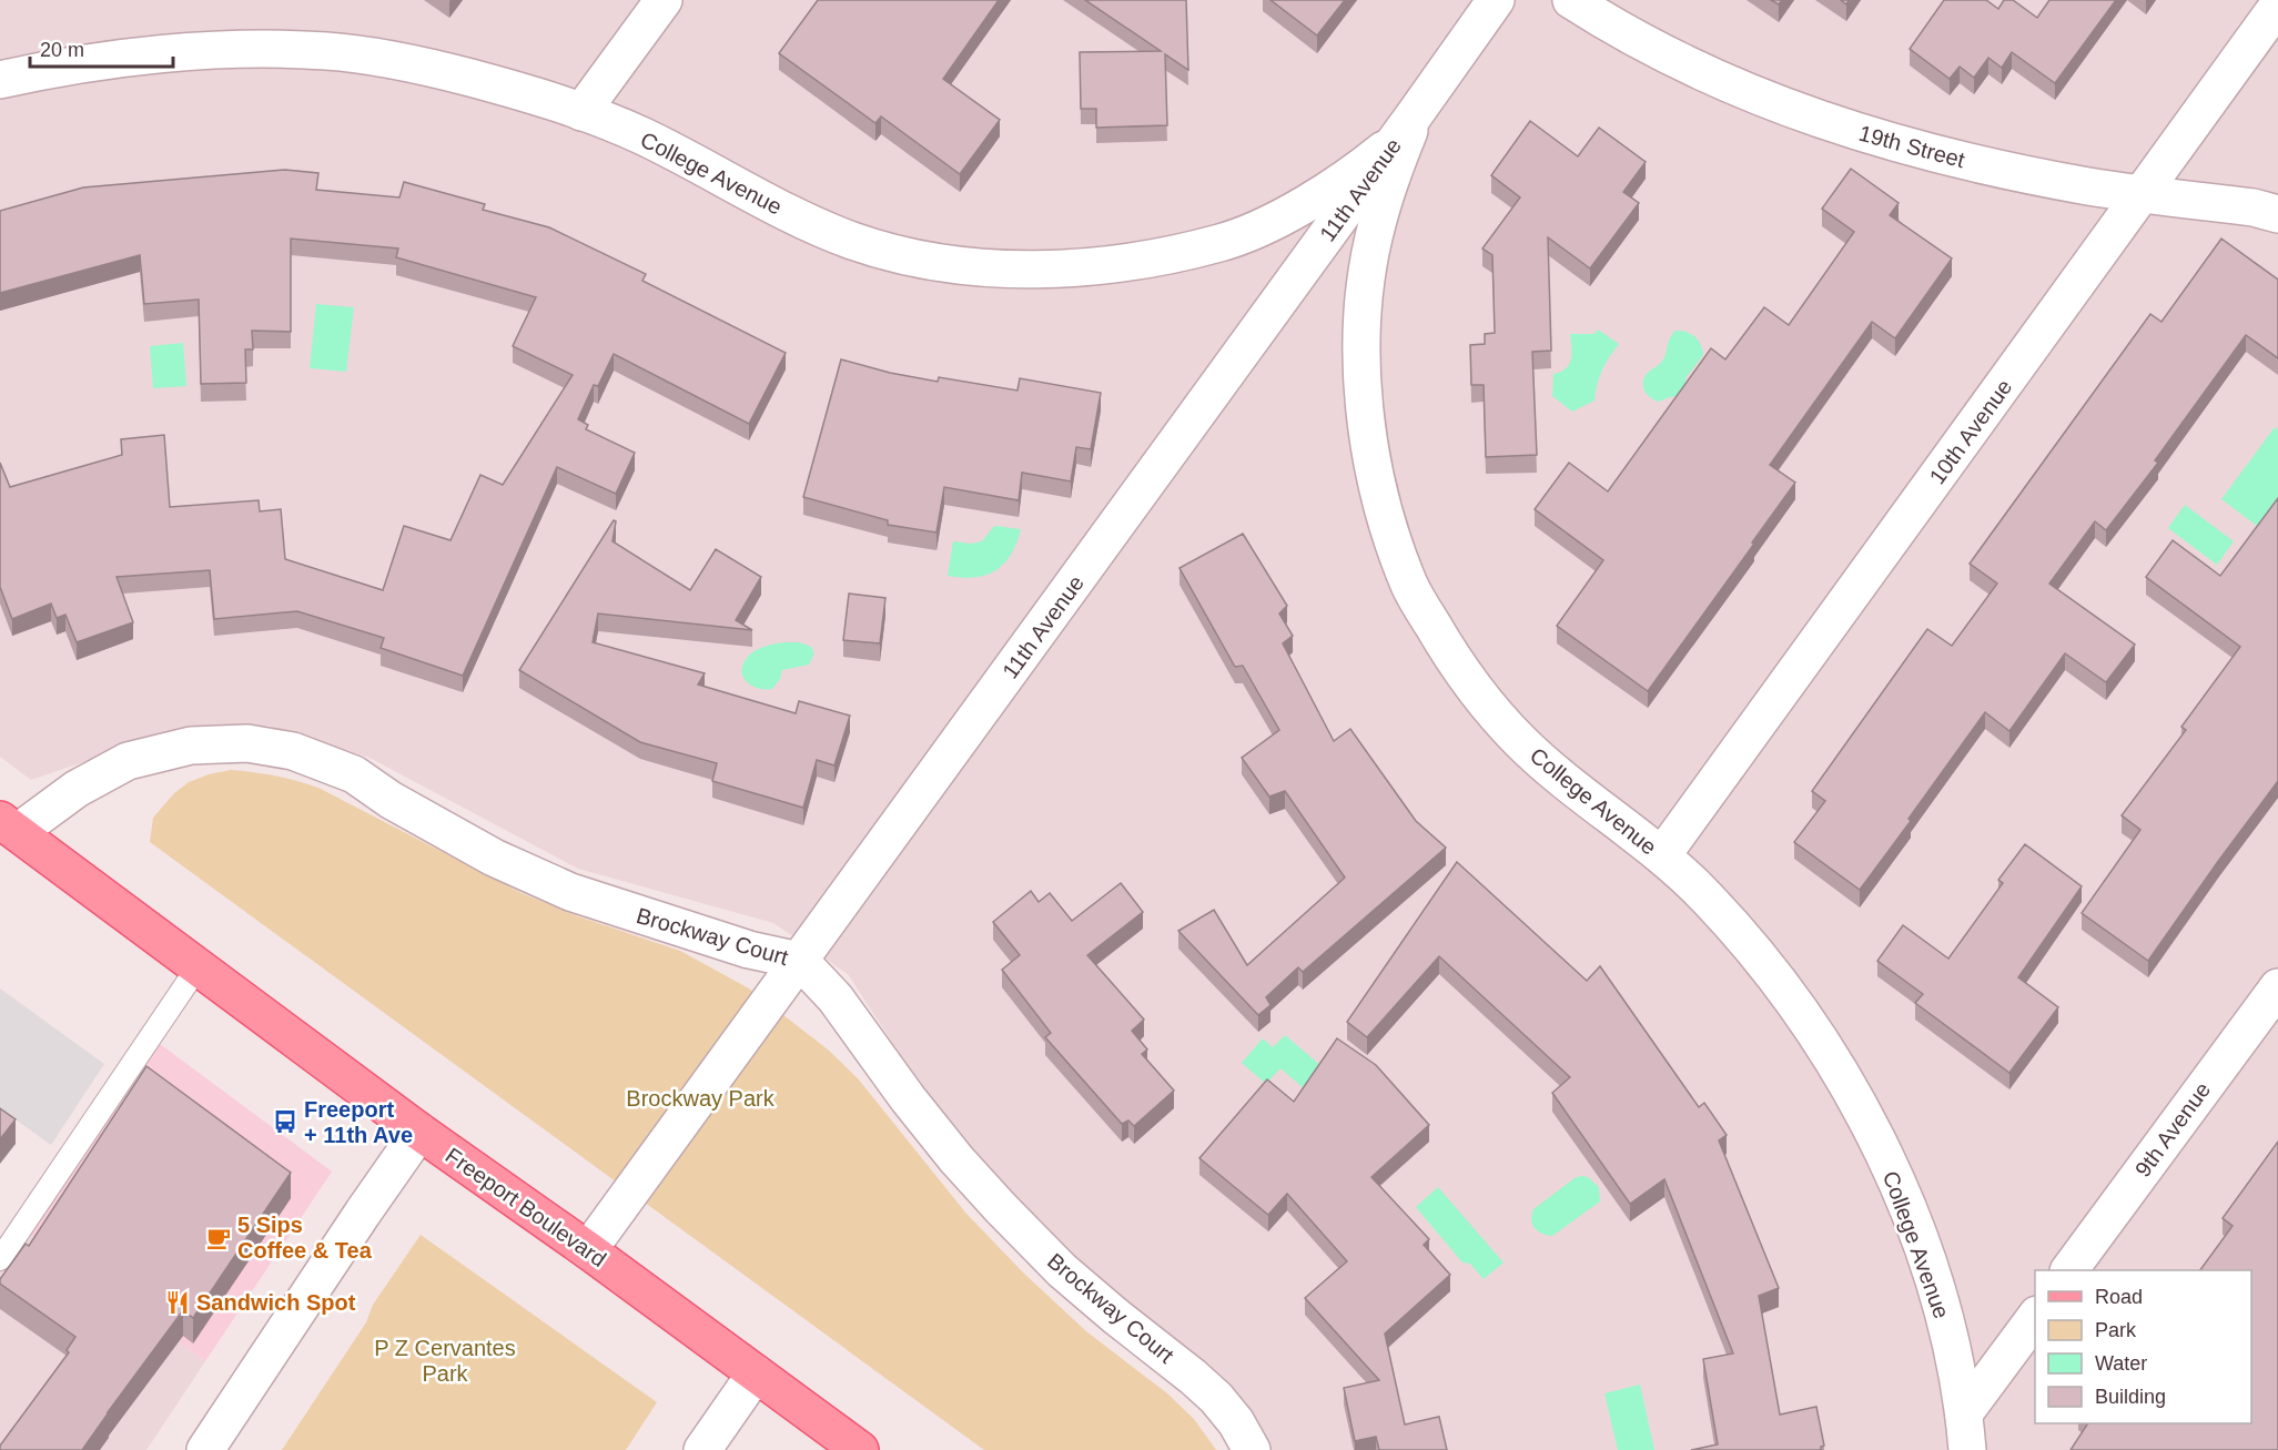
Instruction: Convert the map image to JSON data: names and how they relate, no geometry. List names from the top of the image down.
{
  "streets": {
    "main road": ["Freeport Boulevard"],
    "street": [
      "19th Street",
      "College Avenue",
      "11th Avenue",
      "10th Avenue",
      "Brockway Court",
      "9th Avenue"
    ]
  },
  "crossings": [
    ["19th Street", "10th Avenue"],
    ["College Avenue", "11th Avenue"],
    ["College Avenue", "10th Avenue"],
    ["11th Avenue", "Brockway Court"],
    ["11th Avenue", "Freeport Boulevard"],
    ["Brockway Court", "Freeport Boulevard"]
  ],
  "parks": ["Brockway Park", "P Z Cervantes Park"],
  "places": {
    "bus stop": ["Freeport + 11th Ave"],
    "cafe": ["5 Sips Coffee & Tea"],
    "restaurant": ["Sandwich Spot"]
  },
  "legend": [
    "Road",
    "Park",
    "Water",
    "Building"
  ],
  "scale_bar": "20 m"
}
